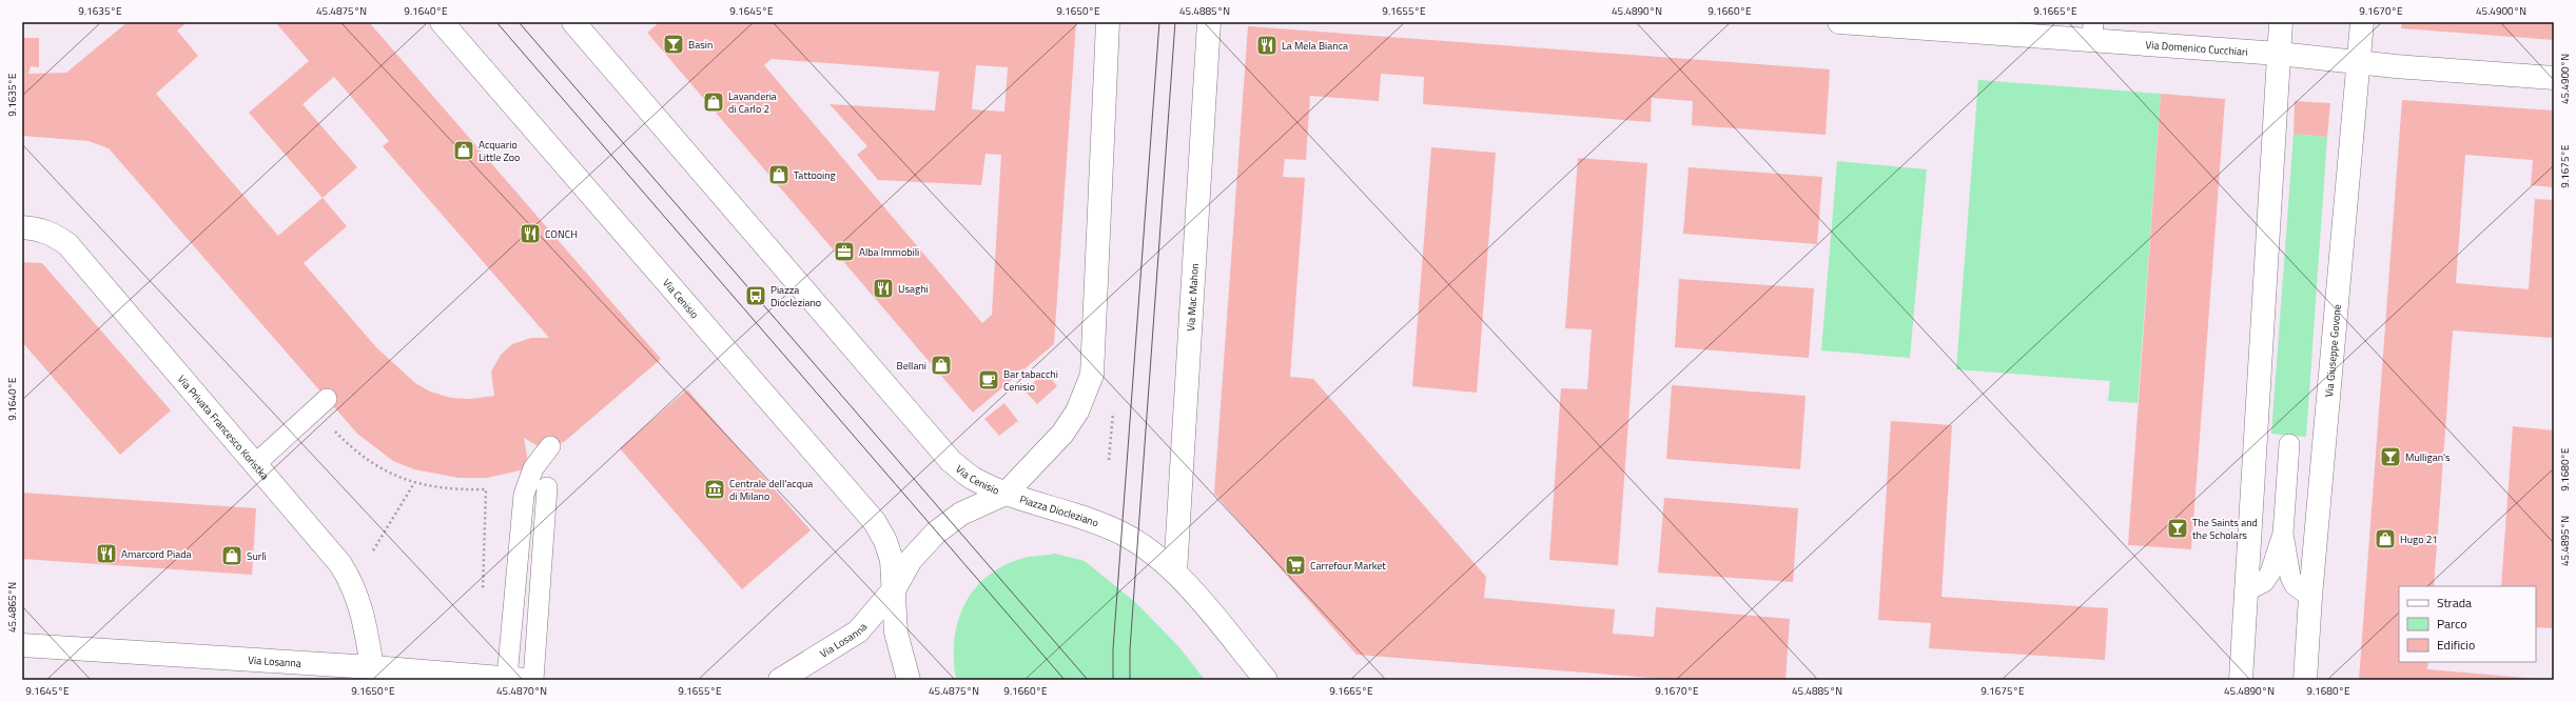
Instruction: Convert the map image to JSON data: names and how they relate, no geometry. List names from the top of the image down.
{
  "streets": {
    "street": [
      "Via Domenico Cucchiari",
      "Via Mac Mahon",
      "Via Cenisio",
      "Via Giuseppe Govone",
      "Via Privata Francesco Koristka",
      "Piazza Diocleziano",
      "Via Losanna"
    ]
  },
  "crossings": [
    ["Via Domenico Cucchiari", "Via Giuseppe Govone"],
    ["Via Mac Mahon", "Piazza Diocleziano"],
    ["Via Cenisio", "Piazza Diocleziano"],
    ["Via Cenisio", "Via Losanna"],
    ["Via Privata Francesco Koristka", "Via Losanna"],
    ["Piazza Diocleziano", "Via Losanna"]
  ],
  "places": {
    "bar": ["Basin", "Mulligan's", "The Saints and the Scholars"],
    "restaurant": [
      "La Mela Bianca",
      "CONCH",
      "Usaghi",
      "Amarcord Piada"
    ],
    "shop": [
      "Lavanderia di Carlo 2",
      "Acquario Little Zoo",
      "Tattooing",
      "Bellani",
      "Hugo 21",
      "Surlì"
    ],
    "office": ["Alba Immobili"],
    "bus stop": ["Piazza Diocleziano"],
    "cafe": ["Bar tabacchi Cenisio"],
    "museum": ["Centrale dell'acqua di Milano"],
    "supermarket": ["Carrefour Market"]
  },
  "legend": ["Strada", "Parco", "Edificio"],
  "coordinates": [
    "9.1635°E",
    "45.4875°N",
    "9.1640°E",
    "9.1645°E",
    "9.1650°E",
    "45.4885°N",
    "9.1655°E",
    "45.4890°N",
    "9.1660°E",
    "9.1665°E",
    "9.1670°E",
    "45.4900°N",
    "9.1675°E",
    "9.1680°E",
    "45.4895°N",
    "45.4865°N",
    "45.4870°N"
  ]
}
